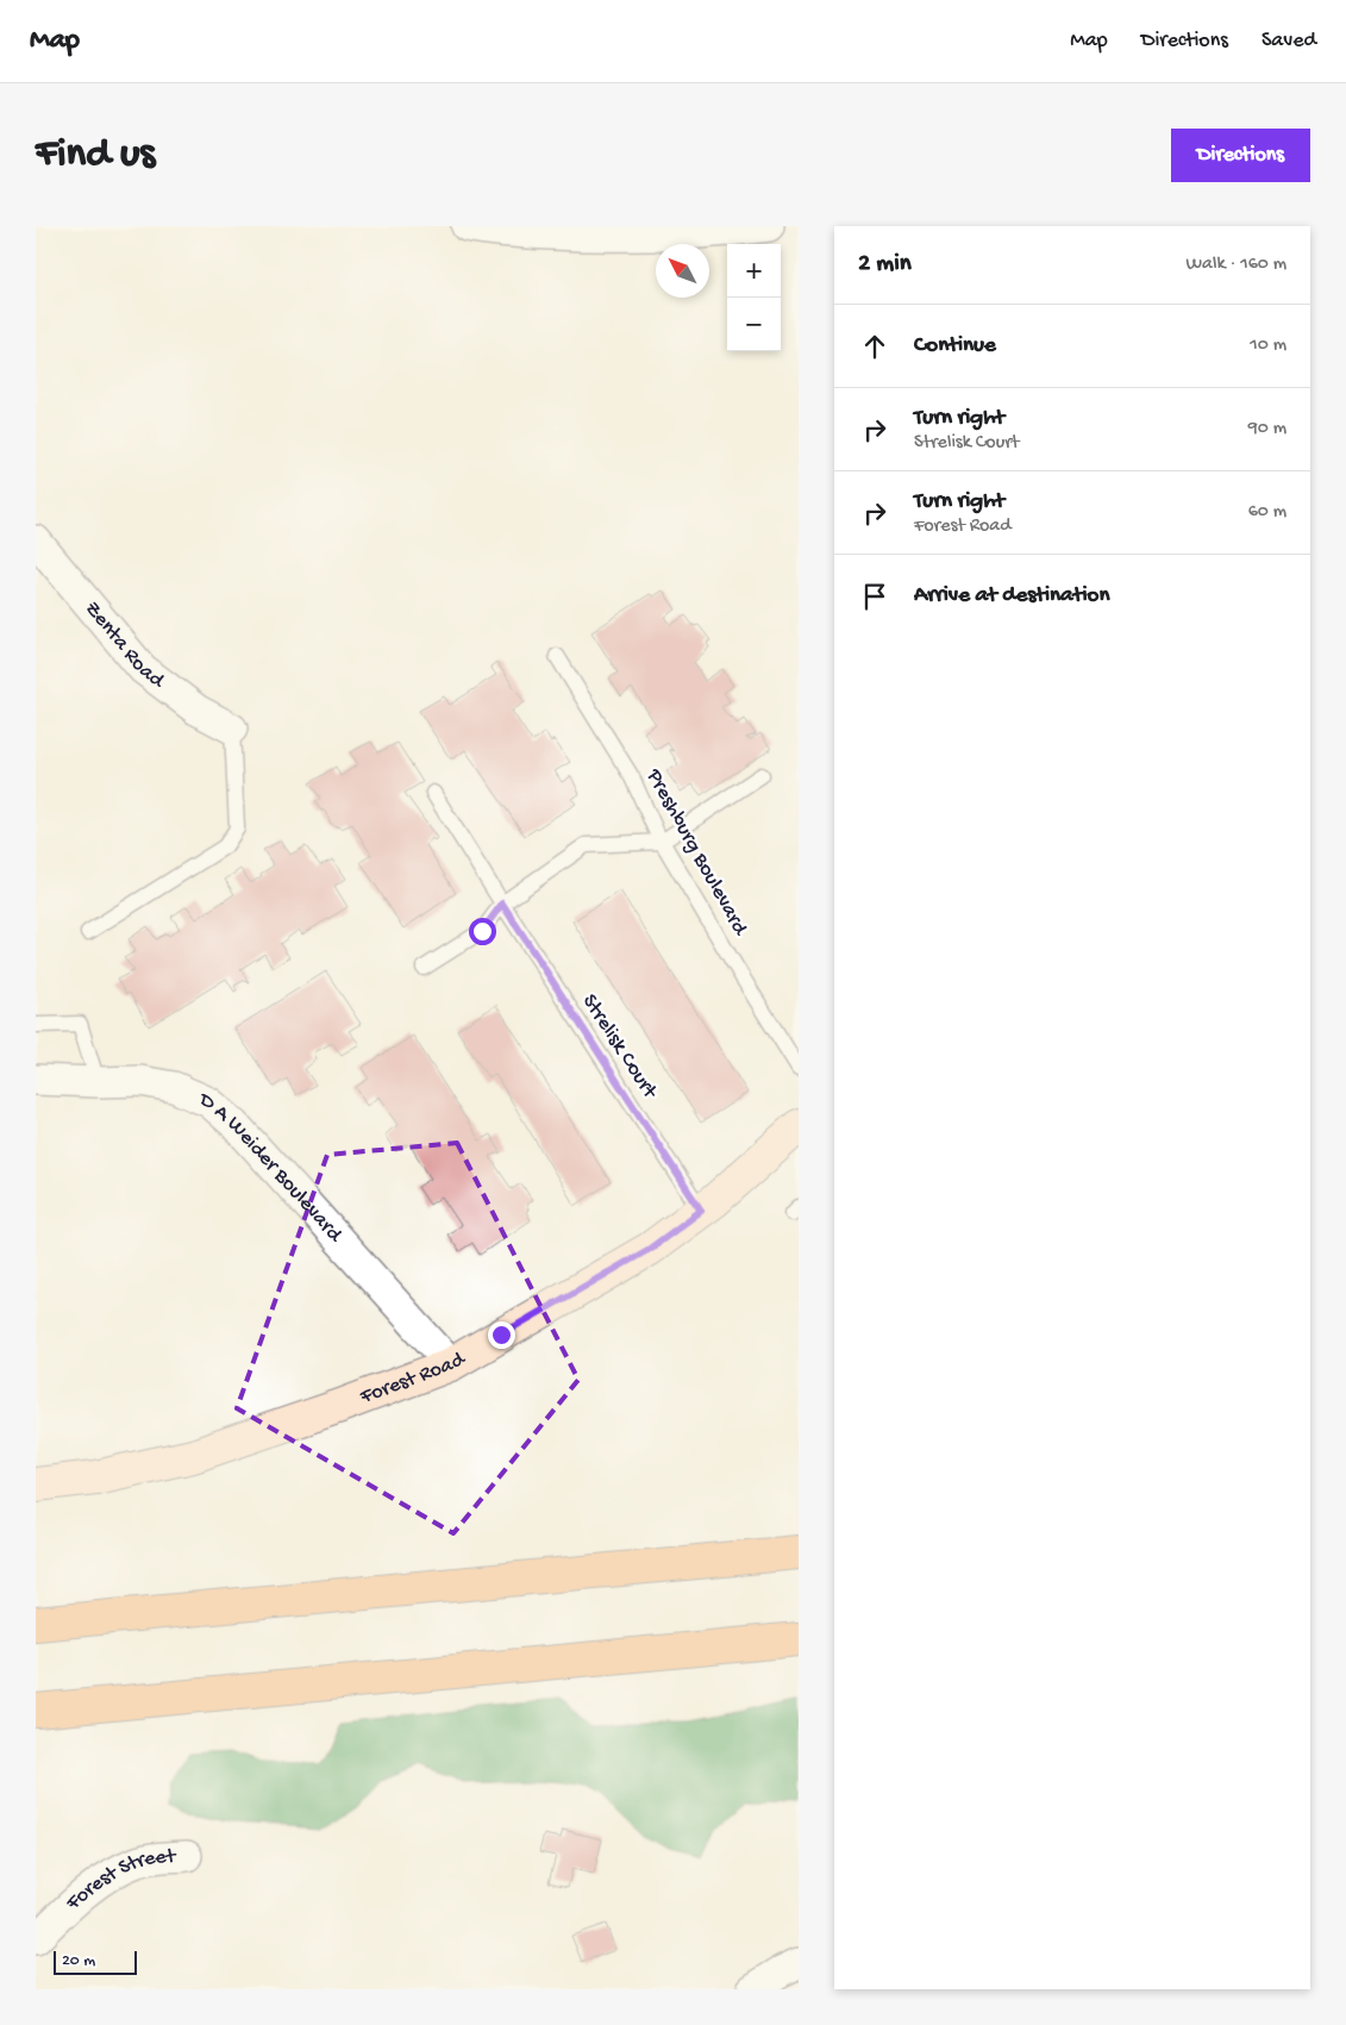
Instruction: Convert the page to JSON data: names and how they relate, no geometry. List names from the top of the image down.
{
  "streets": {
    "street": [
      "Zenta Road",
      "D A Weider Boulevard",
      "Forest Road",
      "Forest Street"
    ],
    "lane": ["Preshburg Boulevard", "Strelisk Court"]
  },
  "crossings": [
    ["Strelisk Court", "Forest Road"],
    ["D A Weider Boulevard", "Forest Road"]
  ],
  "scale_bar": "20 m",
  "north": "top left",
  "page": {
    "header": "Map",
    "nav": ["Map", "Directions", "Saved"],
    "buttons": "Directions",
    "title": "Find us",
    "heading": ["2 min", "Walk · 160 m"],
    "map_buttons": ["+", "−"],
    "list": [
      ["Continue", "10 m"],
      ["Turn right", "Strelisk Court", "90 m"],
      ["Turn right", "Forest Road", "60 m"],
      "Arrive at destination"
    ],
    "scale": "20 m"
  }
}
